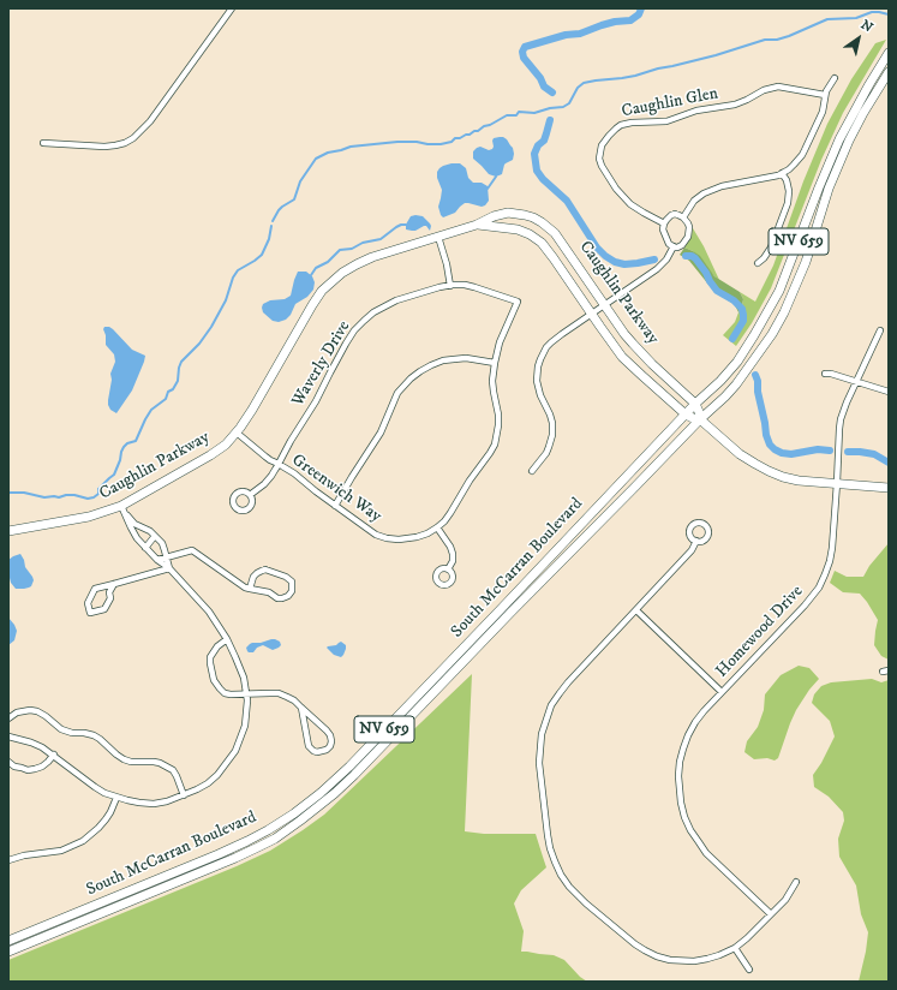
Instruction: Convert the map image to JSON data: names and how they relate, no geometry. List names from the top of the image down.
{
  "streets": {
    "main road": ["NV 659", "Caughlin Parkway", "South McCarran Boulevard"],
    "street": [
      "Caughlin Glen",
      "Waverly Drive",
      "Greenwich Way",
      "Homewood Drive"
    ]
  },
  "crossings": [
    ["Caughlin Parkway", "Greenwich Way"],
    ["Caughlin Parkway", "South McCarran Boulevard"],
    ["Waverly Drive", "Greenwich Way"]
  ],
  "north": "top right"
}
